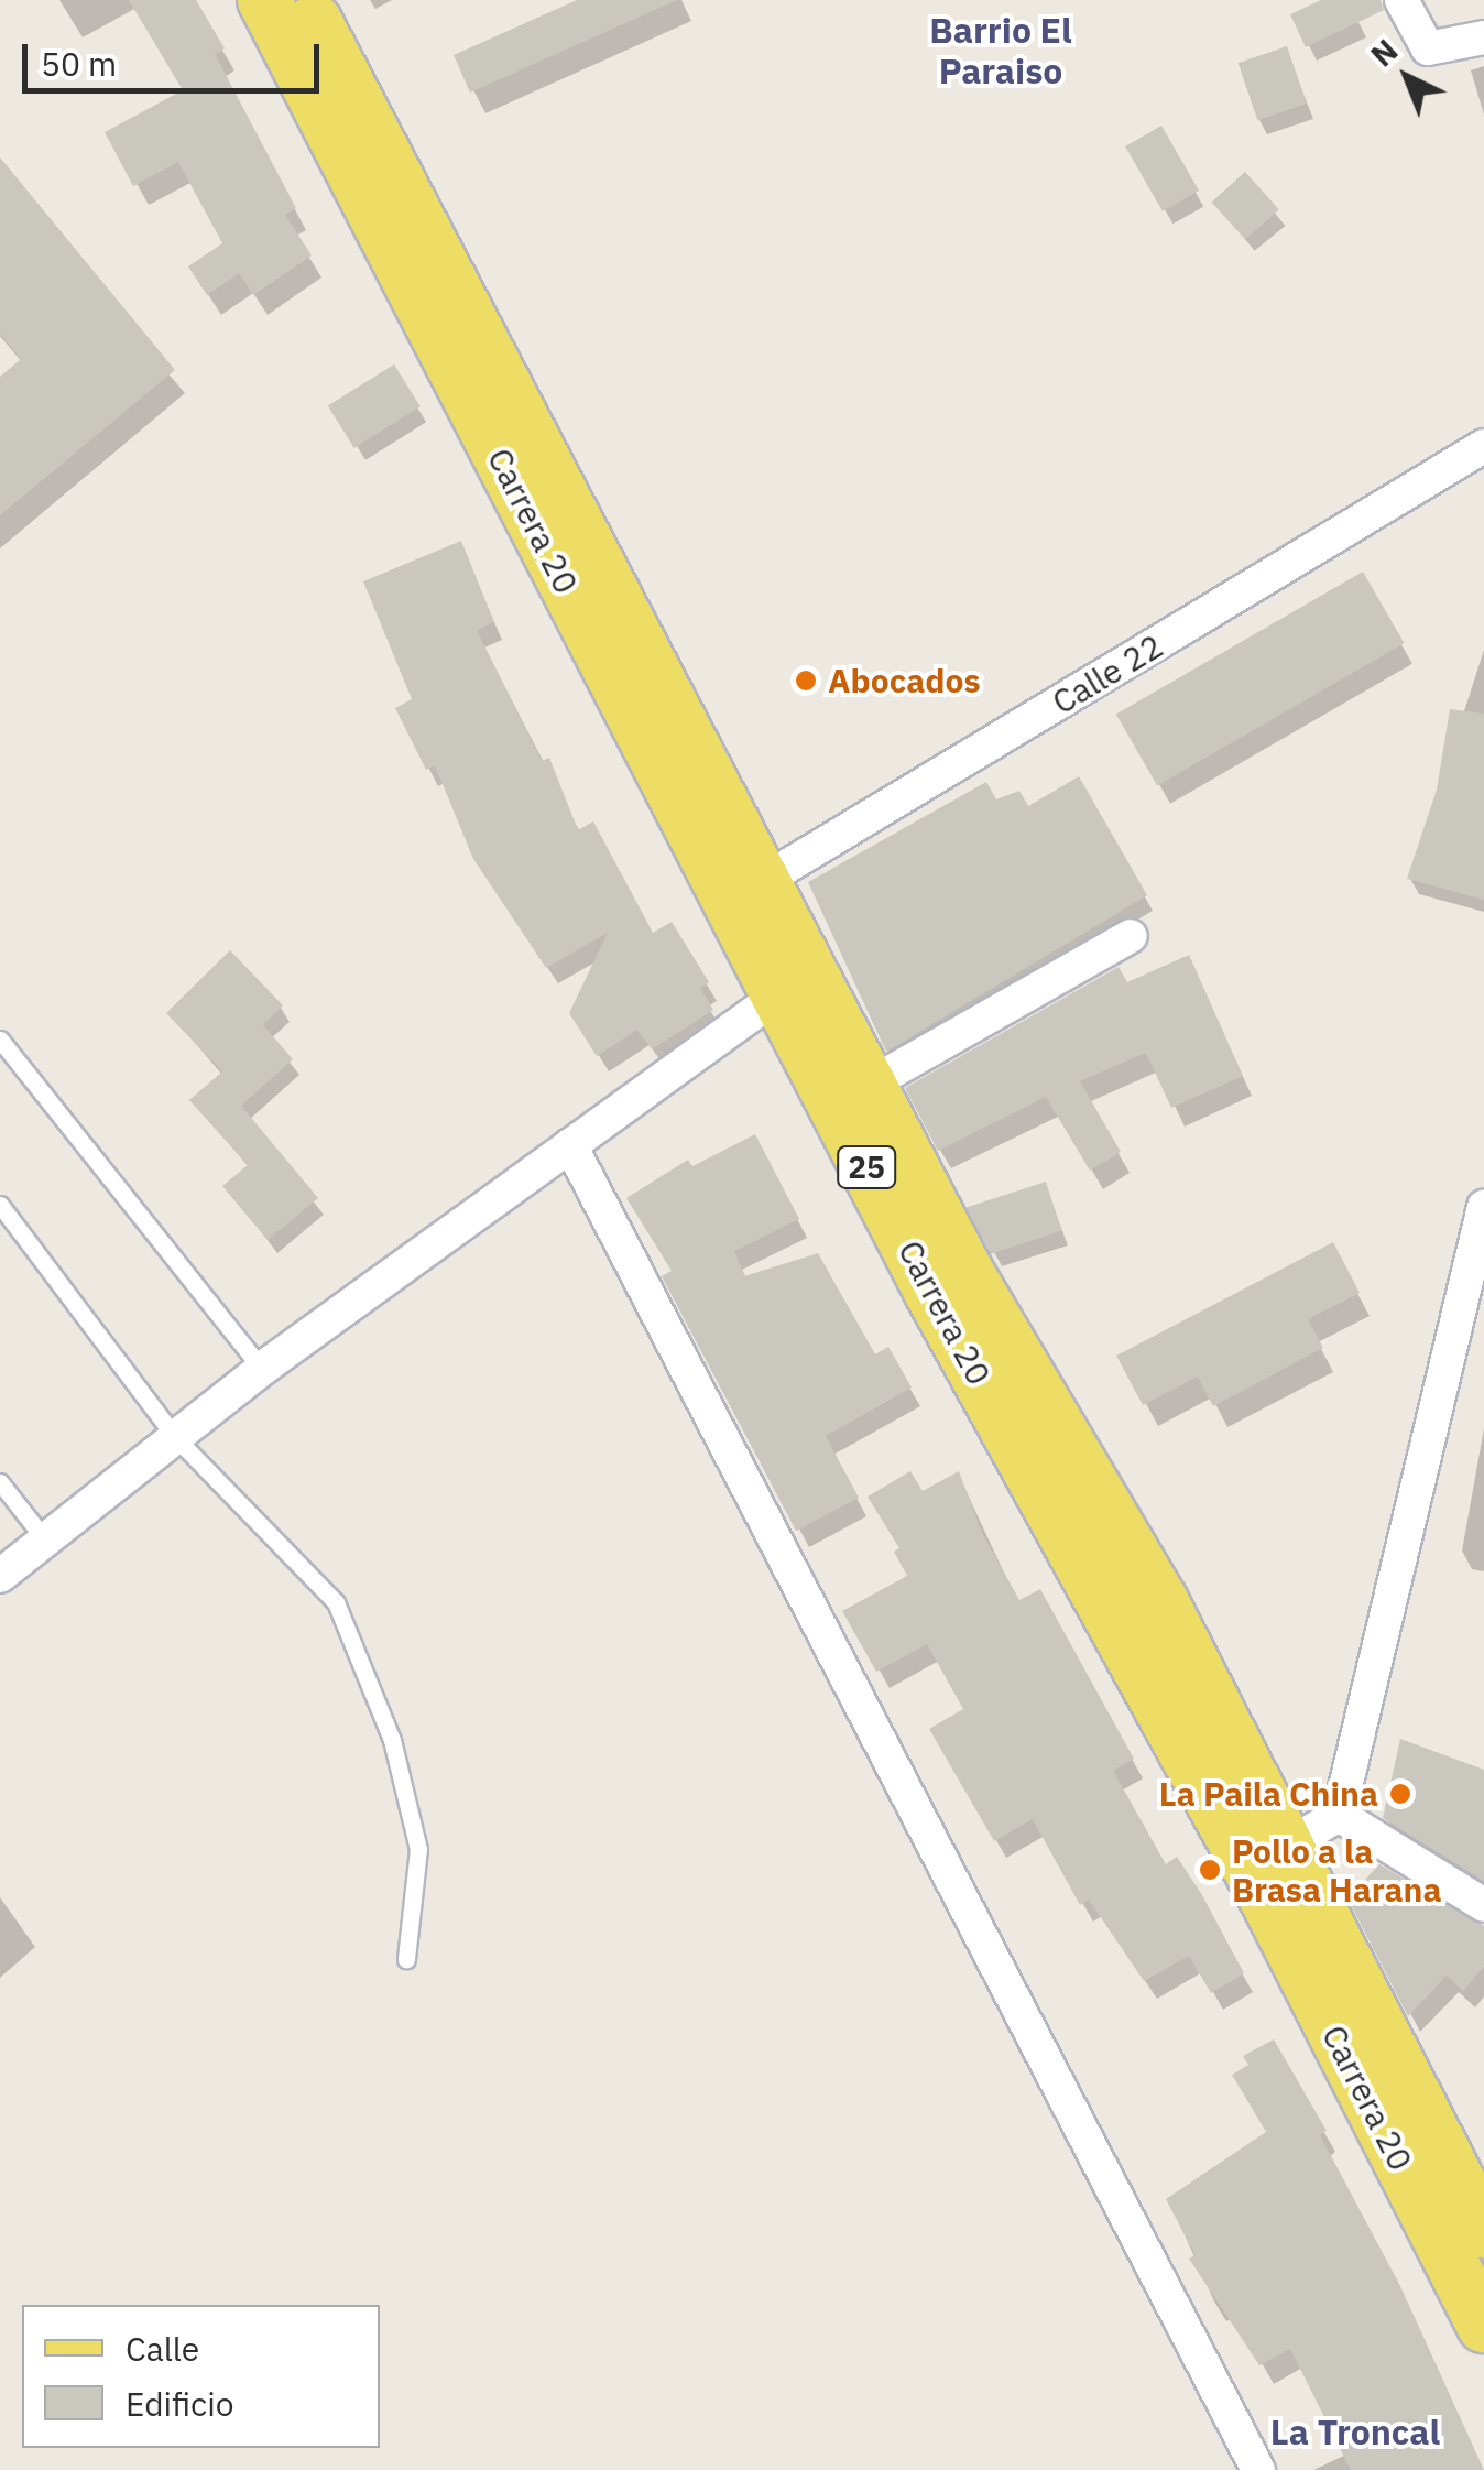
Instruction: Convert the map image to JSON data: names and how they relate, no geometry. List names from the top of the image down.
{
  "streets": {
    "main road": ["Carrera 20", "25"],
    "street": ["Calle 22"]
  },
  "crossings": [
    ["Carrera 20", "Calle 22"]
  ],
  "districts": ["Barrio El Paraiso", "La Troncal"],
  "places": ["Abocados", "La Paila China", "Pollo a la Brasa Harana"],
  "legend": ["Calle", "Edificio"],
  "scale_bar": "50 m",
  "north": "top left"
}
